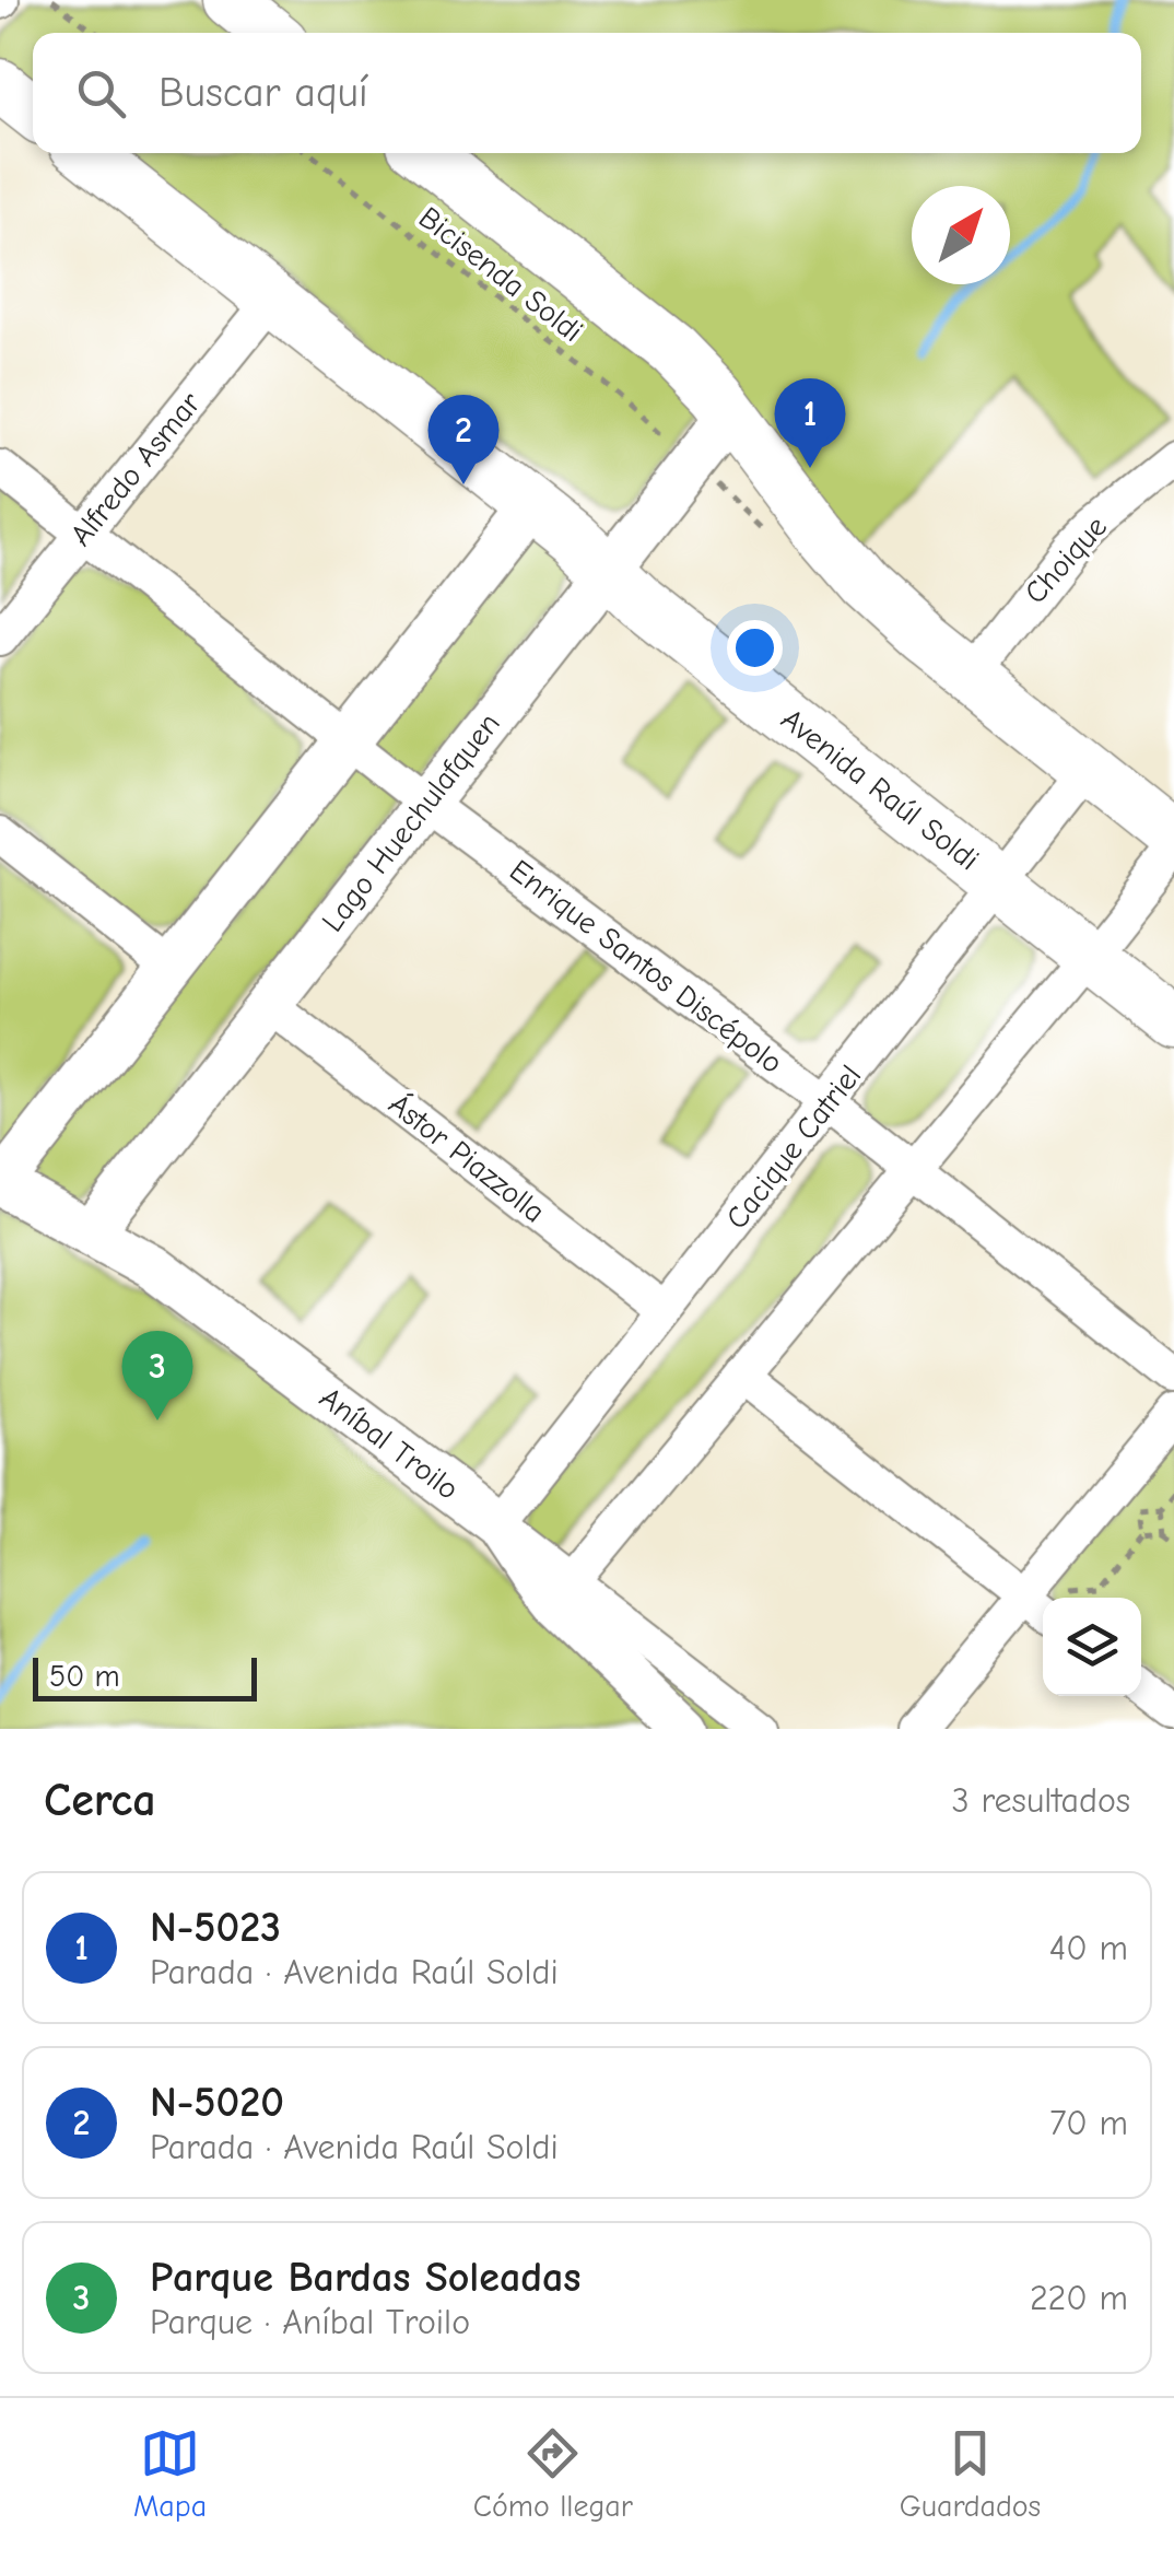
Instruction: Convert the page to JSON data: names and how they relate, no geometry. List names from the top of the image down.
{
  "streets": {
    "main road": ["Avenida Raúl Soldi"],
    "street": [
      "Alfredo Asmar",
      "Choique",
      "Lago Huechulafquen",
      "Enrique Santos Discépolo",
      "Cacique Catriel",
      "Ástor Piazzolla",
      "Aníbal Troilo"
    ],
    "path": ["Bicisenda Soldi"]
  },
  "crossings": [
    ["Alfredo Asmar", "Avenida Raúl Soldi"],
    ["Avenida Raúl Soldi", "Lago Huechulafquen"],
    ["Avenida Raúl Soldi", "Cacique Catriel"],
    ["Lago Huechulafquen", "Enrique Santos Discépolo"],
    ["Lago Huechulafquen", "Ástor Piazzolla"],
    ["Lago Huechulafquen", "Aníbal Troilo"],
    ["Enrique Santos Discépolo", "Cacique Catriel"],
    ["Cacique Catriel", "Ástor Piazzolla"],
    ["Cacique Catriel", "Aníbal Troilo"]
  ],
  "scale_bar": "50 m",
  "north": "top right",
  "page": {
    "search": "Buscar aquí",
    "pins": ["1", "2", "3"],
    "scale": "50 m",
    "heading": ["Cerca", "3 resultados"],
    "list": [
      {
        "mark": "1",
        "name": "N-5023",
        "note": "Parada · Avenida Raúl Soldi",
        "value": "40 m"
      },
      {
        "mark": "2",
        "name": "N-5020",
        "note": "Parada · Avenida Raúl Soldi",
        "value": "70 m"
      },
      {
        "mark": "3",
        "name": "Parque Bardas Soleadas",
        "note": "Parque · Aníbal Troilo",
        "value": "220 m"
      }
    ],
    "nav": ["Mapa", "Cómo llegar", "Guardados"]
  }
}
